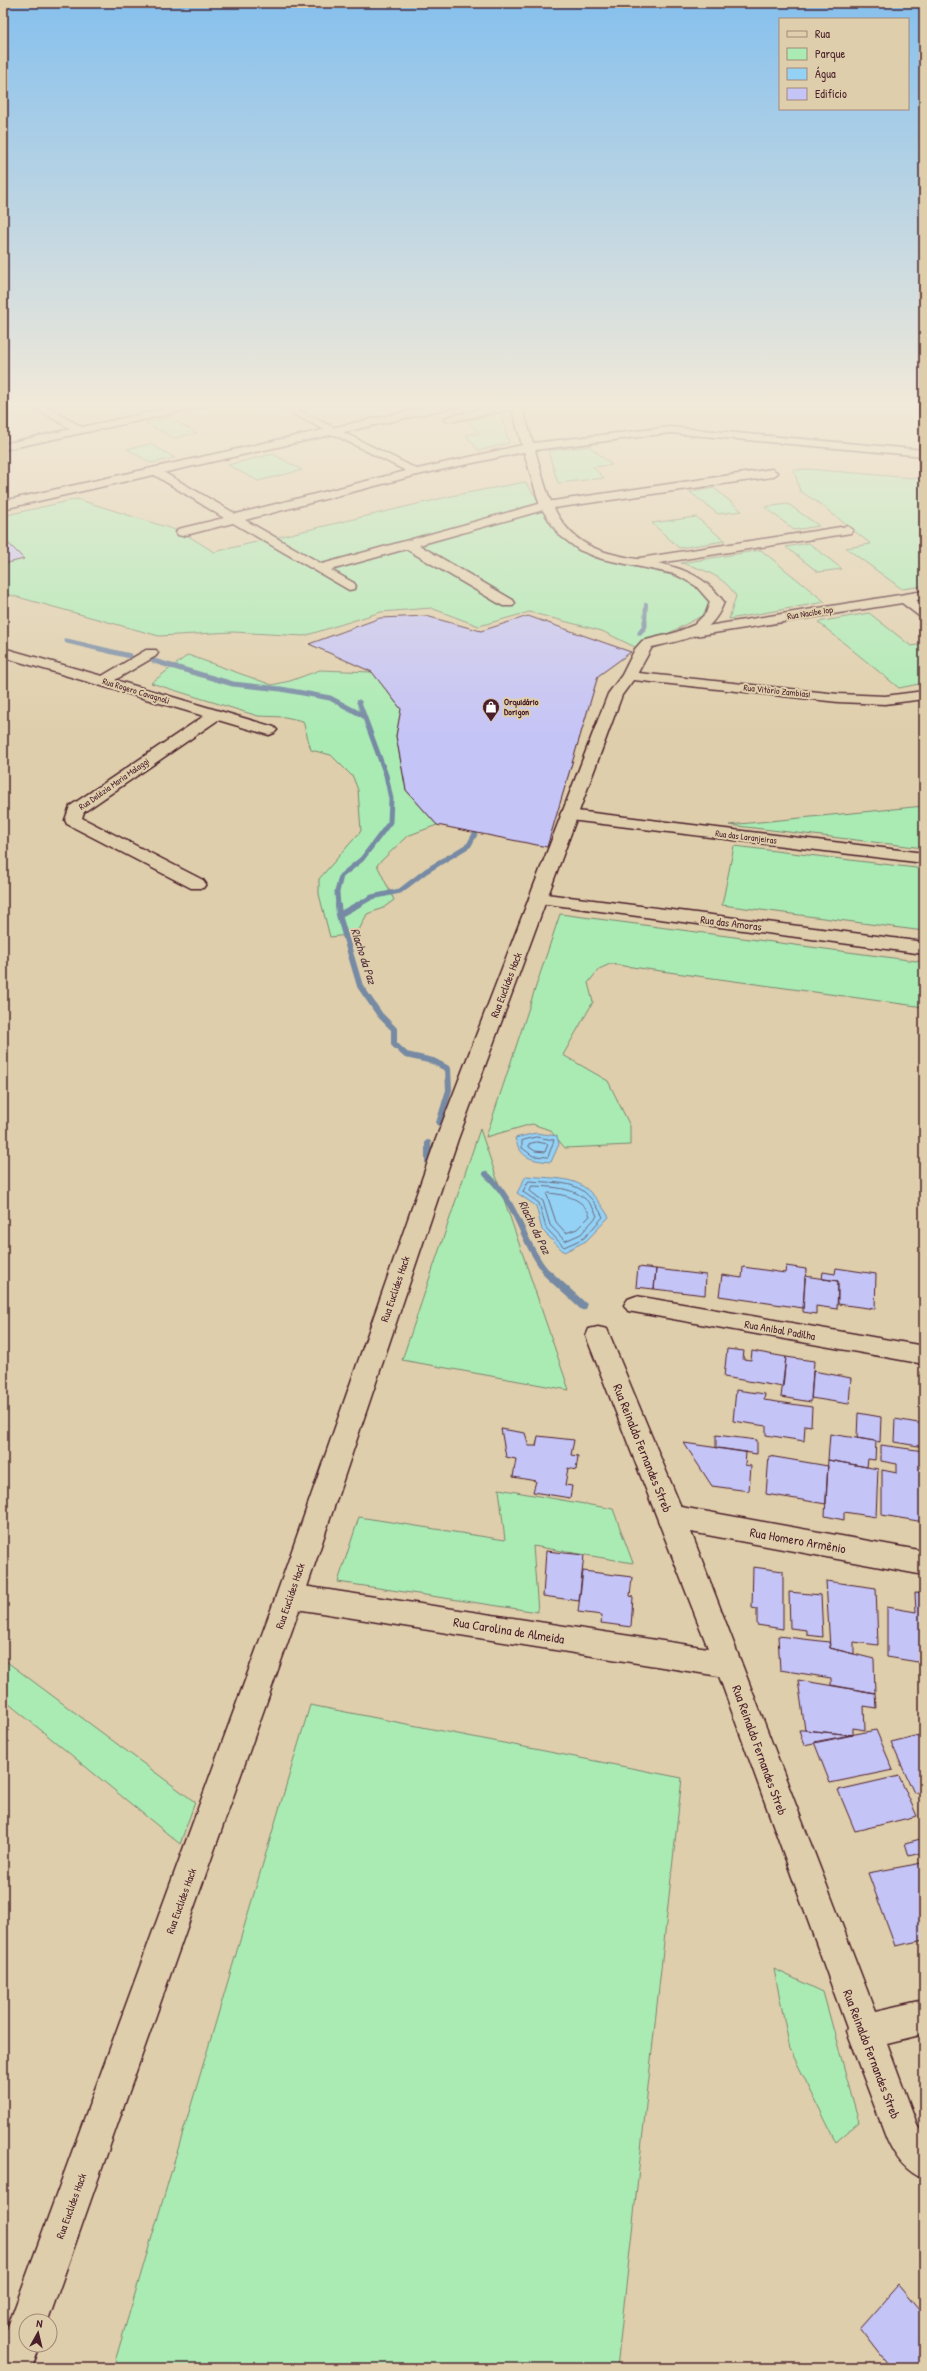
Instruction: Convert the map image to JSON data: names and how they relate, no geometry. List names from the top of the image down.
{
  "streets": {
    "street": [
      "Rua Nacibe Iop",
      "Rua Rogero Cavagnoli",
      "Rua Vitório Zambiasi",
      "Rua Delézia Maria Malaggi",
      "Rua das Laranjeiras",
      "Rua das Amoras",
      "Rua Euclides Hack",
      "Rua Anibal Padilha",
      "Rua Reinaldo Fernandes Streb",
      "Rua Homero Armênio",
      "Rua Carolina de Almeida"
    ]
  },
  "crossings": [
    ["Rua Nacibe Iop", "Rua Euclides Hack"],
    ["Rua Rogero Cavagnoli", "Rua Delézia Maria Malaggi"],
    ["Rua Vitório Zambiasi", "Rua Euclides Hack"],
    ["Rua das Laranjeiras", "Rua Euclides Hack"],
    ["Rua das Amoras", "Rua Euclides Hack"],
    ["Rua Euclides Hack", "Rua Carolina de Almeida"],
    ["Rua Reinaldo Fernandes Streb", "Rua Homero Armênio"],
    ["Rua Reinaldo Fernandes Streb", "Rua Carolina de Almeida"]
  ],
  "water": ["Riacho da Paz"],
  "places": {
    "shop": ["Orquidário Dorigon"]
  },
  "legend": [
    "Rua",
    "Parque",
    "Água",
    "Edifício"
  ],
  "north": "top"
}
